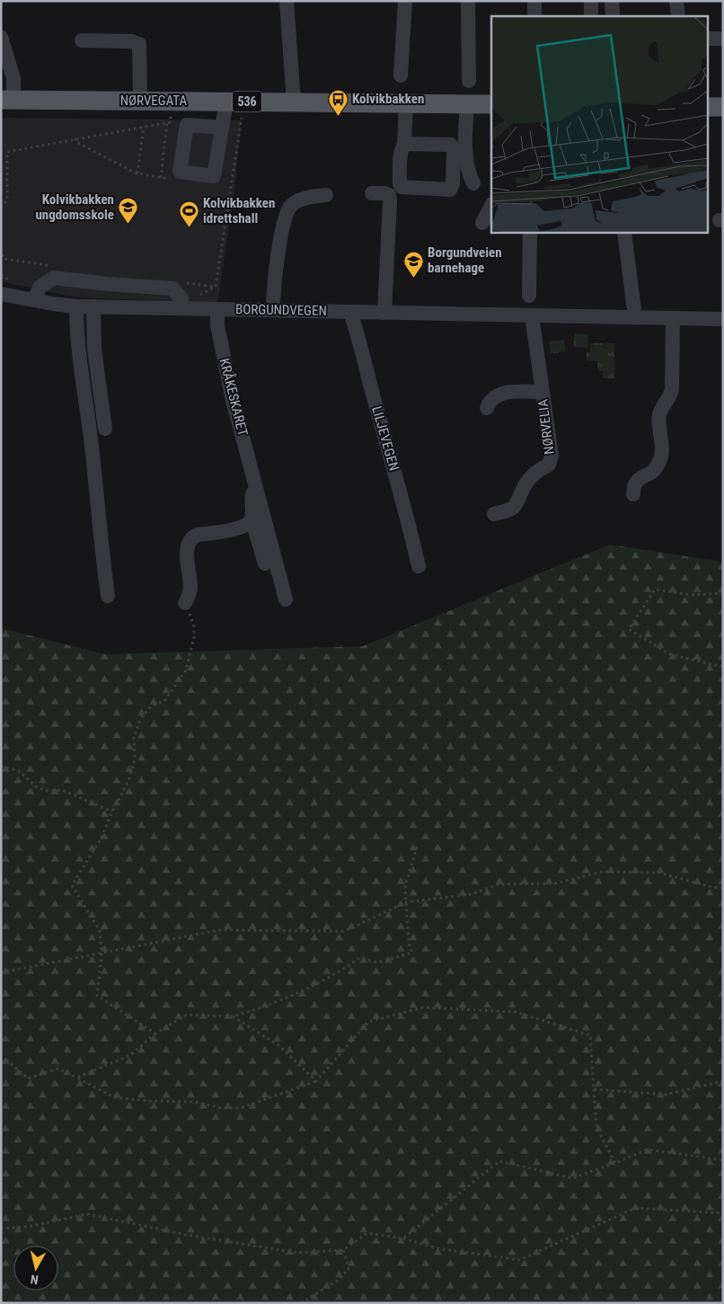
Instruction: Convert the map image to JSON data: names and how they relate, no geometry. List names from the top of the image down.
{
  "streets": {
    "main road": ["NØRVEGATA", "536"],
    "street": [
      "BORGUNDVEGEN",
      "KRÅKESKARET",
      "NØRVELIA",
      "LILJEVEGEN"
    ]
  },
  "crossings": [
    ["BORGUNDVEGEN", "KRÅKESKARET"],
    ["BORGUNDVEGEN", "NØRVELIA"],
    ["BORGUNDVEGEN", "LILJEVEGEN"]
  ],
  "places": {
    "bus stop": ["Kolvikbakken"],
    "school or university": ["Kolvikbakken ungdomsskole", "Borgundveien barnehage"],
    "sports": ["Kolvikbakken idrettshall"]
  },
  "north": "bottom"
}
